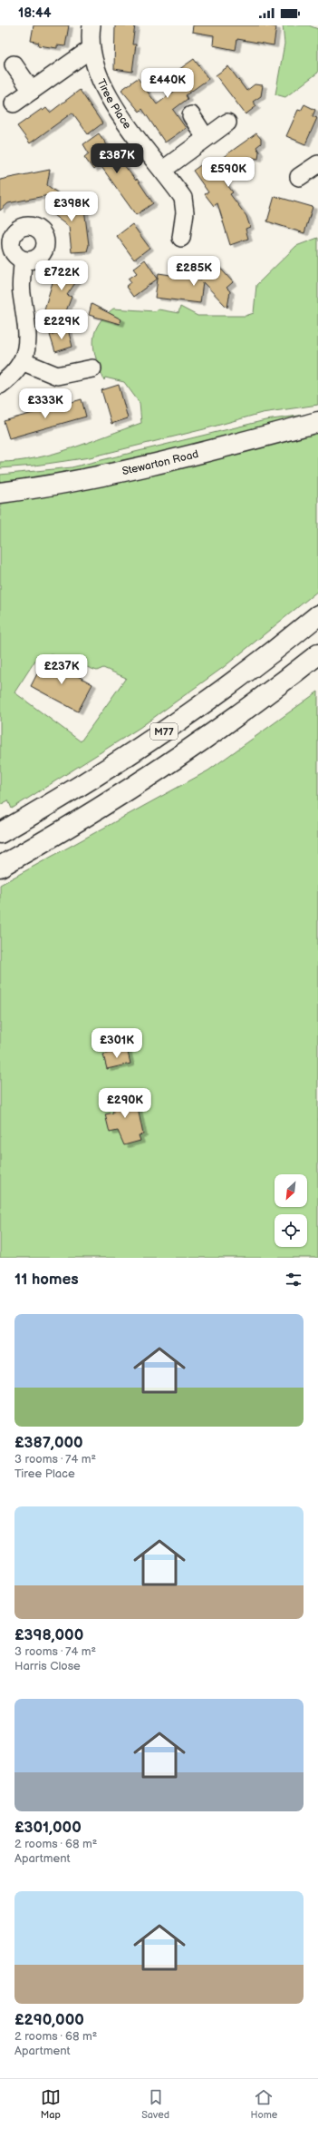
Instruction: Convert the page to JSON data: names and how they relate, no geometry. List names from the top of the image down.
{
  "streets": {
    "main road": ["Stewarton Road", "M77"],
    "street": ["Tiree Place"]
  },
  "north": "bottom left",
  "page": {
    "status": "18:44",
    "price": [
      "£440K",
      "£387K",
      "£590K",
      "£398K",
      "£285K",
      "£722K",
      "£229K",
      "£333K",
      "£237K",
      "£301K",
      "£290K"
    ],
    "heading": "11 homes",
    "list": [
      {
        "name": "£387,000",
        "note": "3 rooms · 74 m² · Tiree Place"
      },
      {
        "name": "£398,000",
        "note": "3 rooms · 74 m² · Harris Close"
      },
      {
        "name": "£301,000",
        "note": "2 rooms · 68 m² · Apartment"
      },
      {
        "name": "£290,000",
        "note": "2 rooms · 68 m² · Apartment"
      }
    ],
    "tabs": ["Map", "Saved", "Home"]
  }
}
